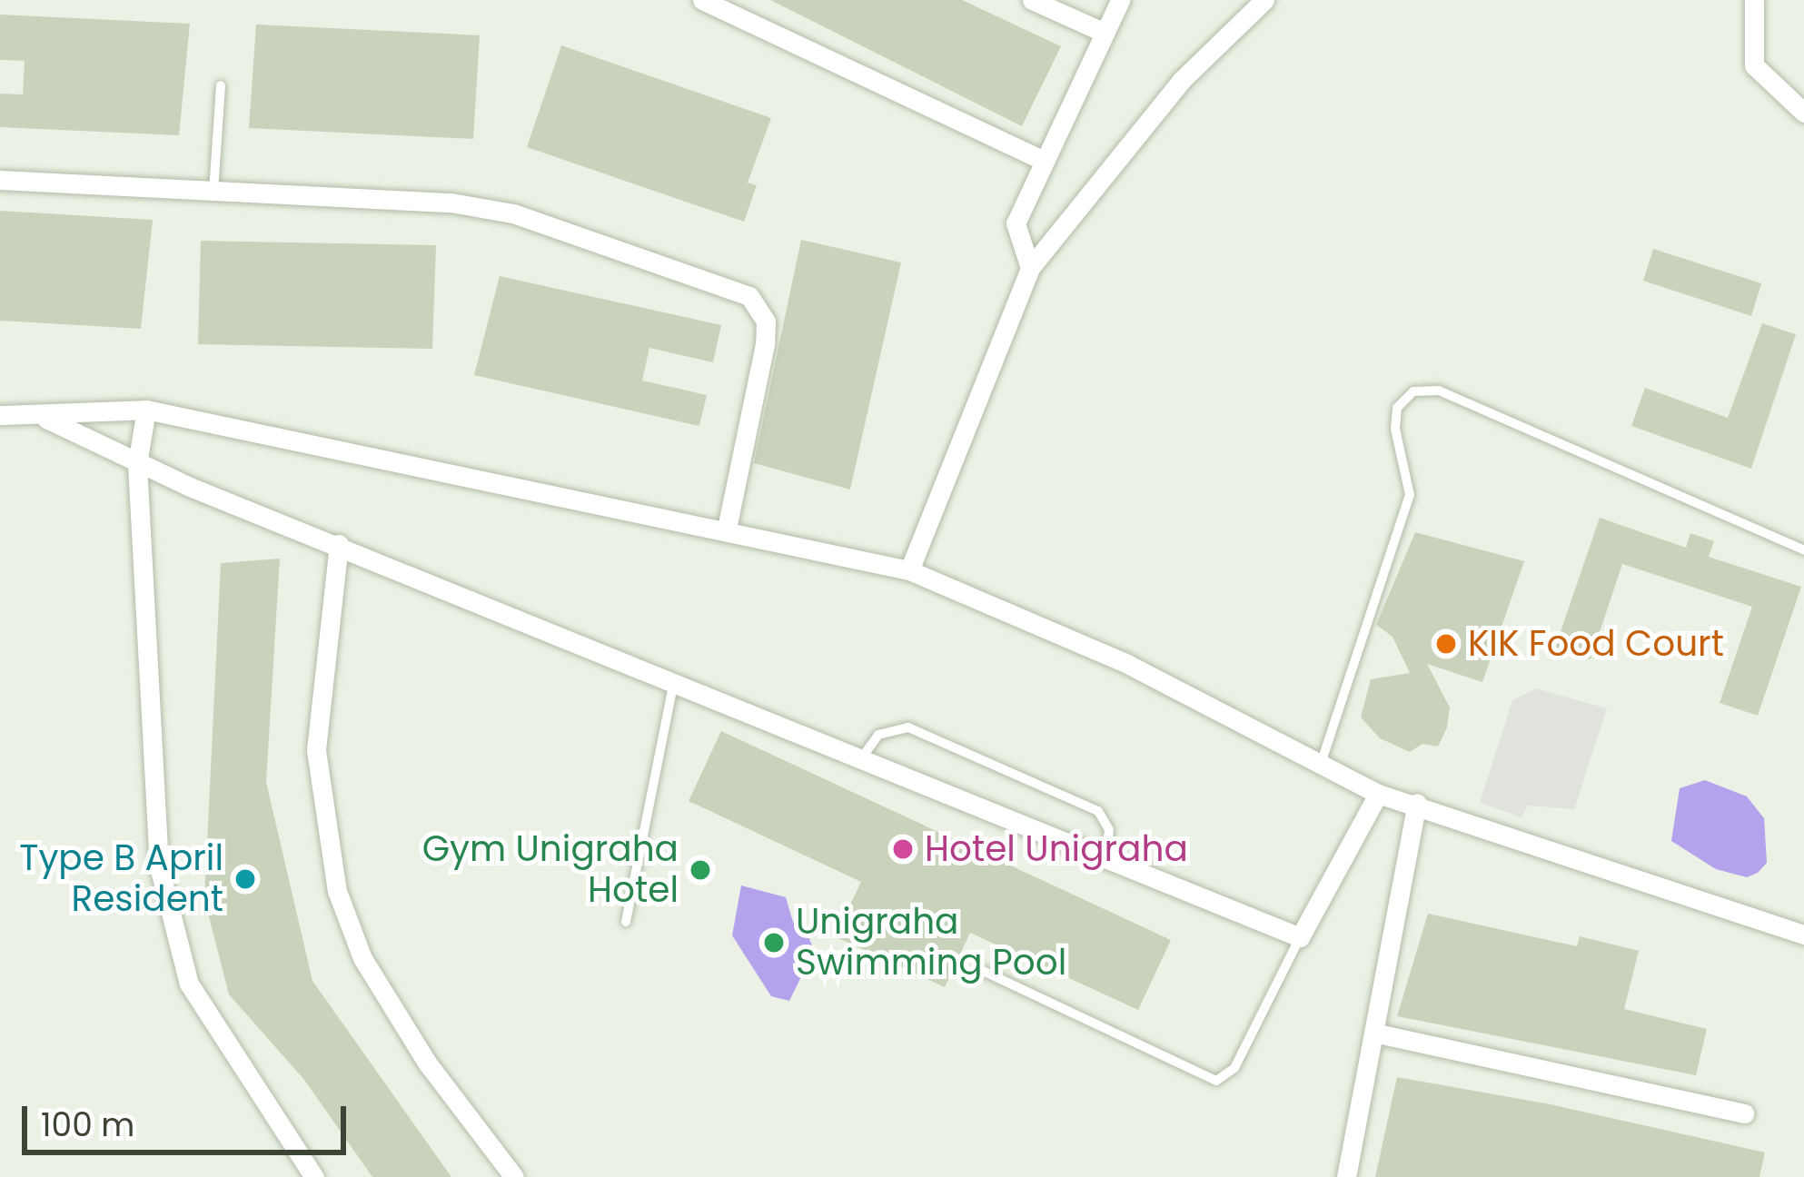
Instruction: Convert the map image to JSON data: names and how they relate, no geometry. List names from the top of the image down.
{
  "places": [
    "KIK Food Court",
    "Hotel Unigraha",
    "Gym Unigraha Hotel",
    "Type B April Resident",
    "Unigraha Swimming Pool"
  ],
  "scale_bar": "100 m"
}
